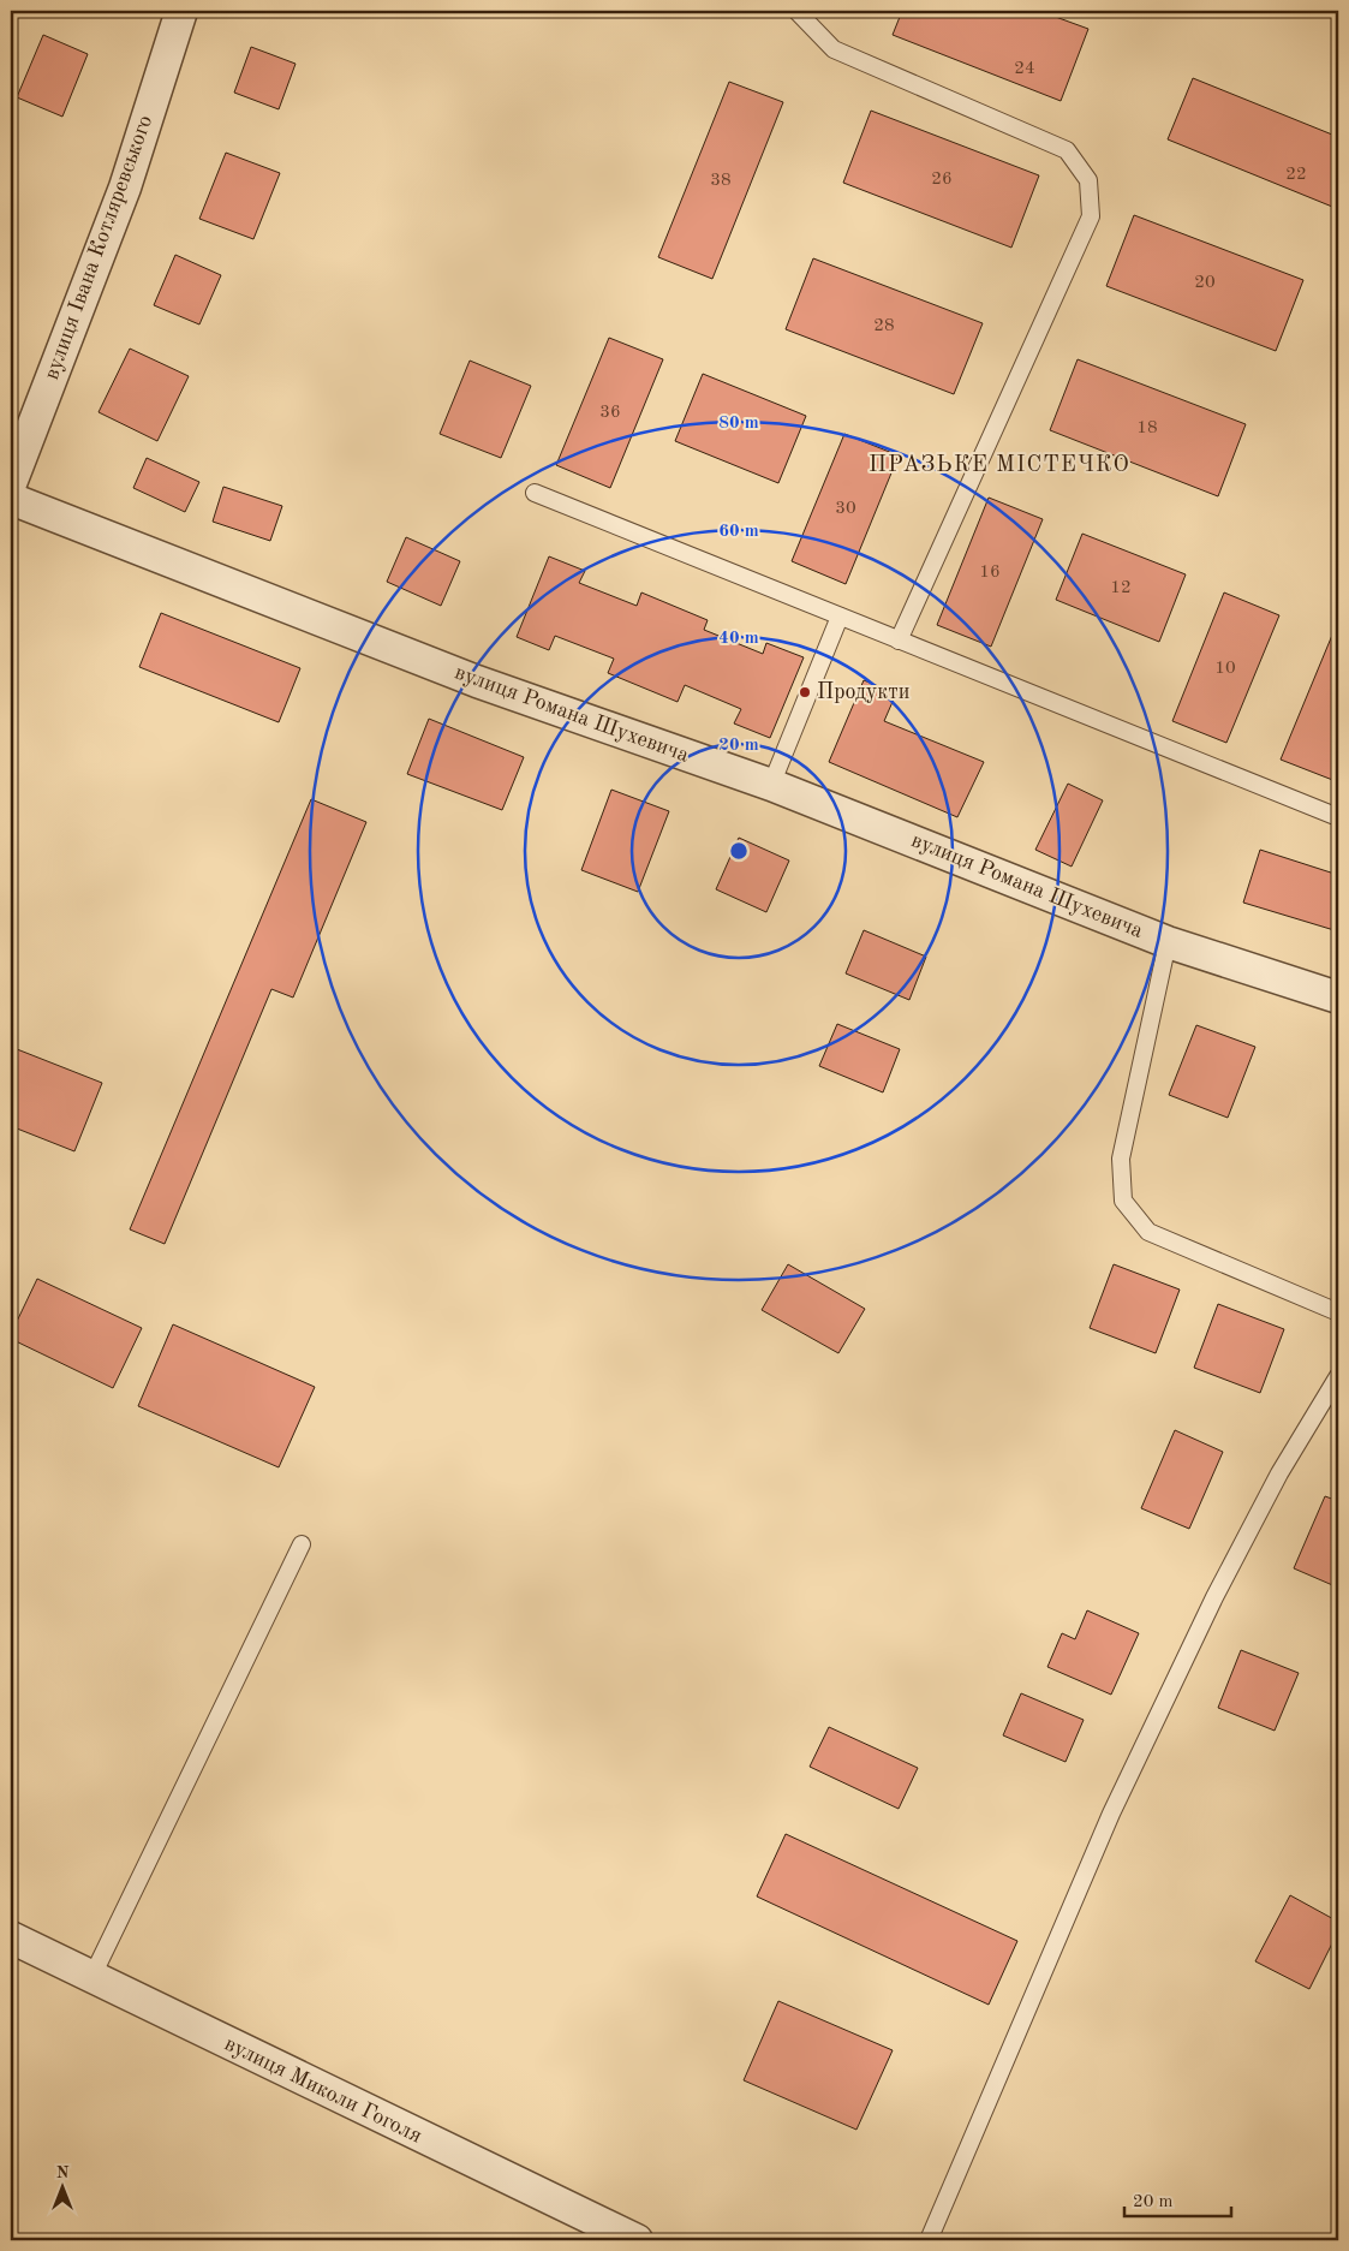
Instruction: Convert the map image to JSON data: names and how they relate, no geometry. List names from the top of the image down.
{
  "streets": {
    "street": ["вулиця Івана Котляревського", "вулиця Романа Шухевича", "вулиця Миколи Гоголя"]
  },
  "districts": ["ПРАЗЬКЕ МІСТЕЧКО"],
  "places": ["Продукти"],
  "house_numbers": [
    "24",
    "22",
    "26",
    "38",
    "20",
    "28",
    "36",
    "18",
    "30",
    "16",
    "12",
    "10"
  ],
  "scale_bar": "20 m",
  "north": "top",
  "rings": [
    "80 m",
    "60 m",
    "40 m",
    "20 m"
  ]
}
